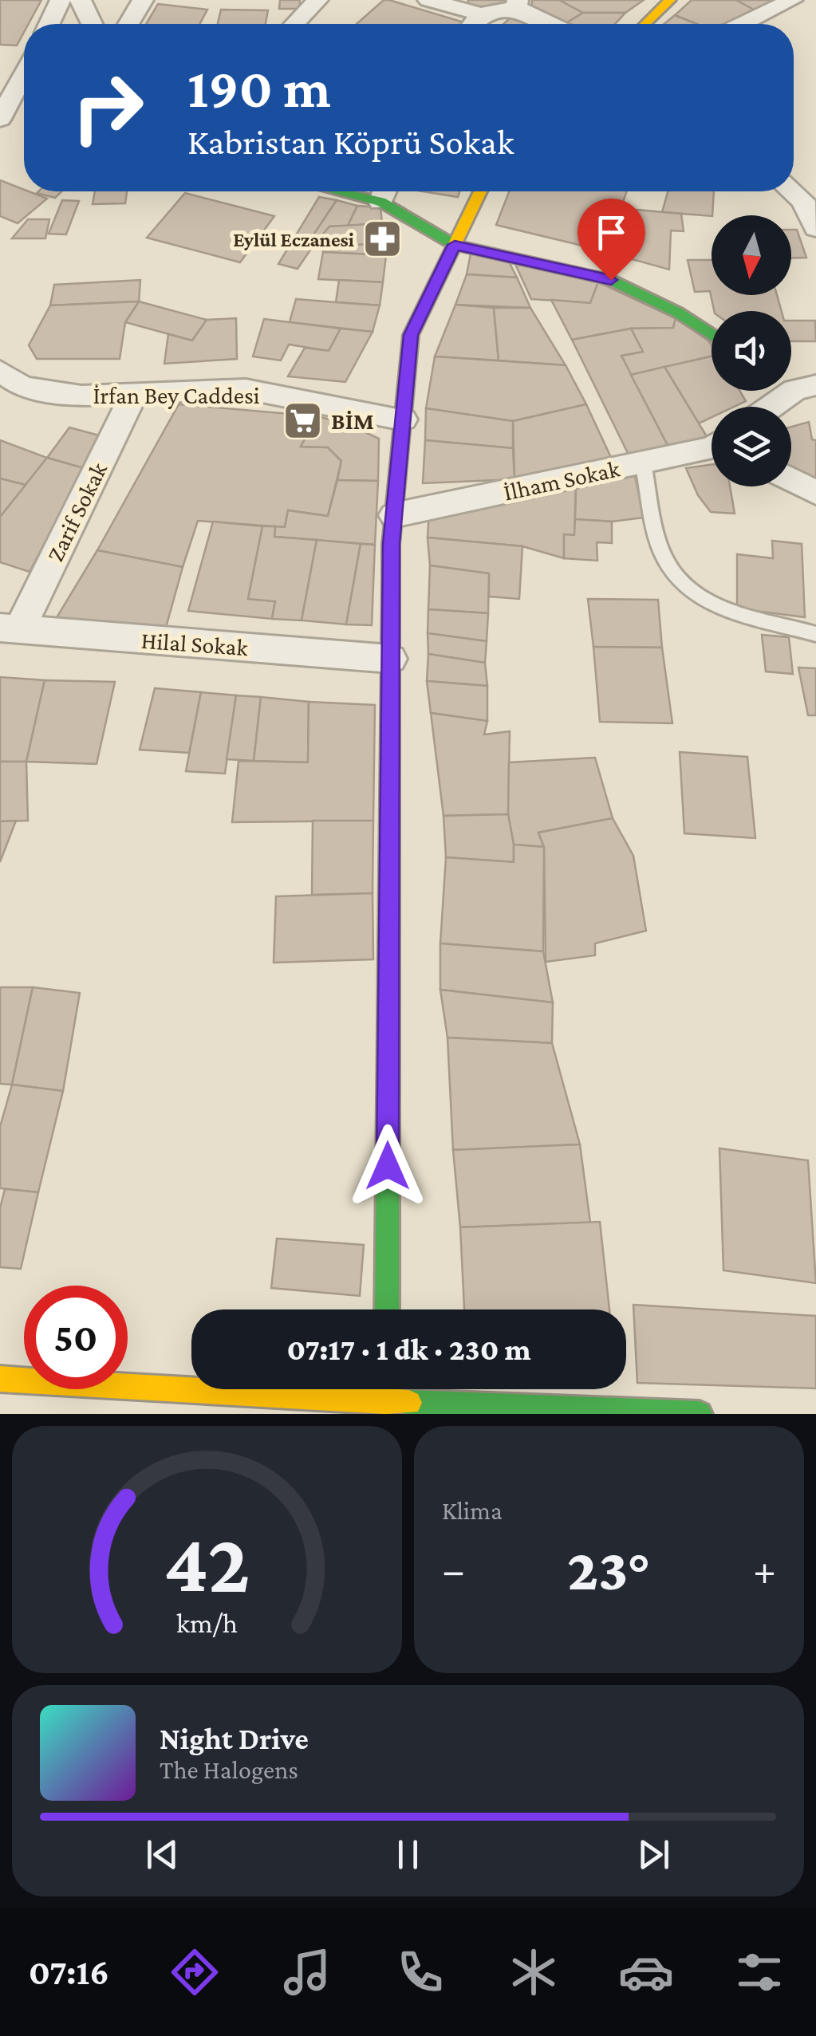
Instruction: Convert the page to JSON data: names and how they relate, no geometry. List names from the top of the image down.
{
  "streets": {
    "street": [
      "İrfan Bey Caddesi",
      "İlham Sokak",
      "Zarif Sokak",
      "Hilal Sokak"
    ]
  },
  "crossings": [
    ["İrfan Bey Caddesi", "Zarif Sokak"],
    ["Zarif Sokak", "Hilal Sokak"]
  ],
  "places": {
    "pharmacy": ["Eylül Eczanesi"],
    "supermarket": ["BİM"]
  },
  "north": "bottom",
  "page": {
    "turn": ["190 m", "Kabristan Köprü Sokak"],
    "limit": "50",
    "trip": "07:17 · 1 dk · 230 m",
    "tile": "Klima",
    "heat": ["−", "23°", "+"],
    "song": ["Night Drive", "The Halogens"],
    "tabs": "07:16",
    "gauge": ["42", "km/h"]
  }
}
